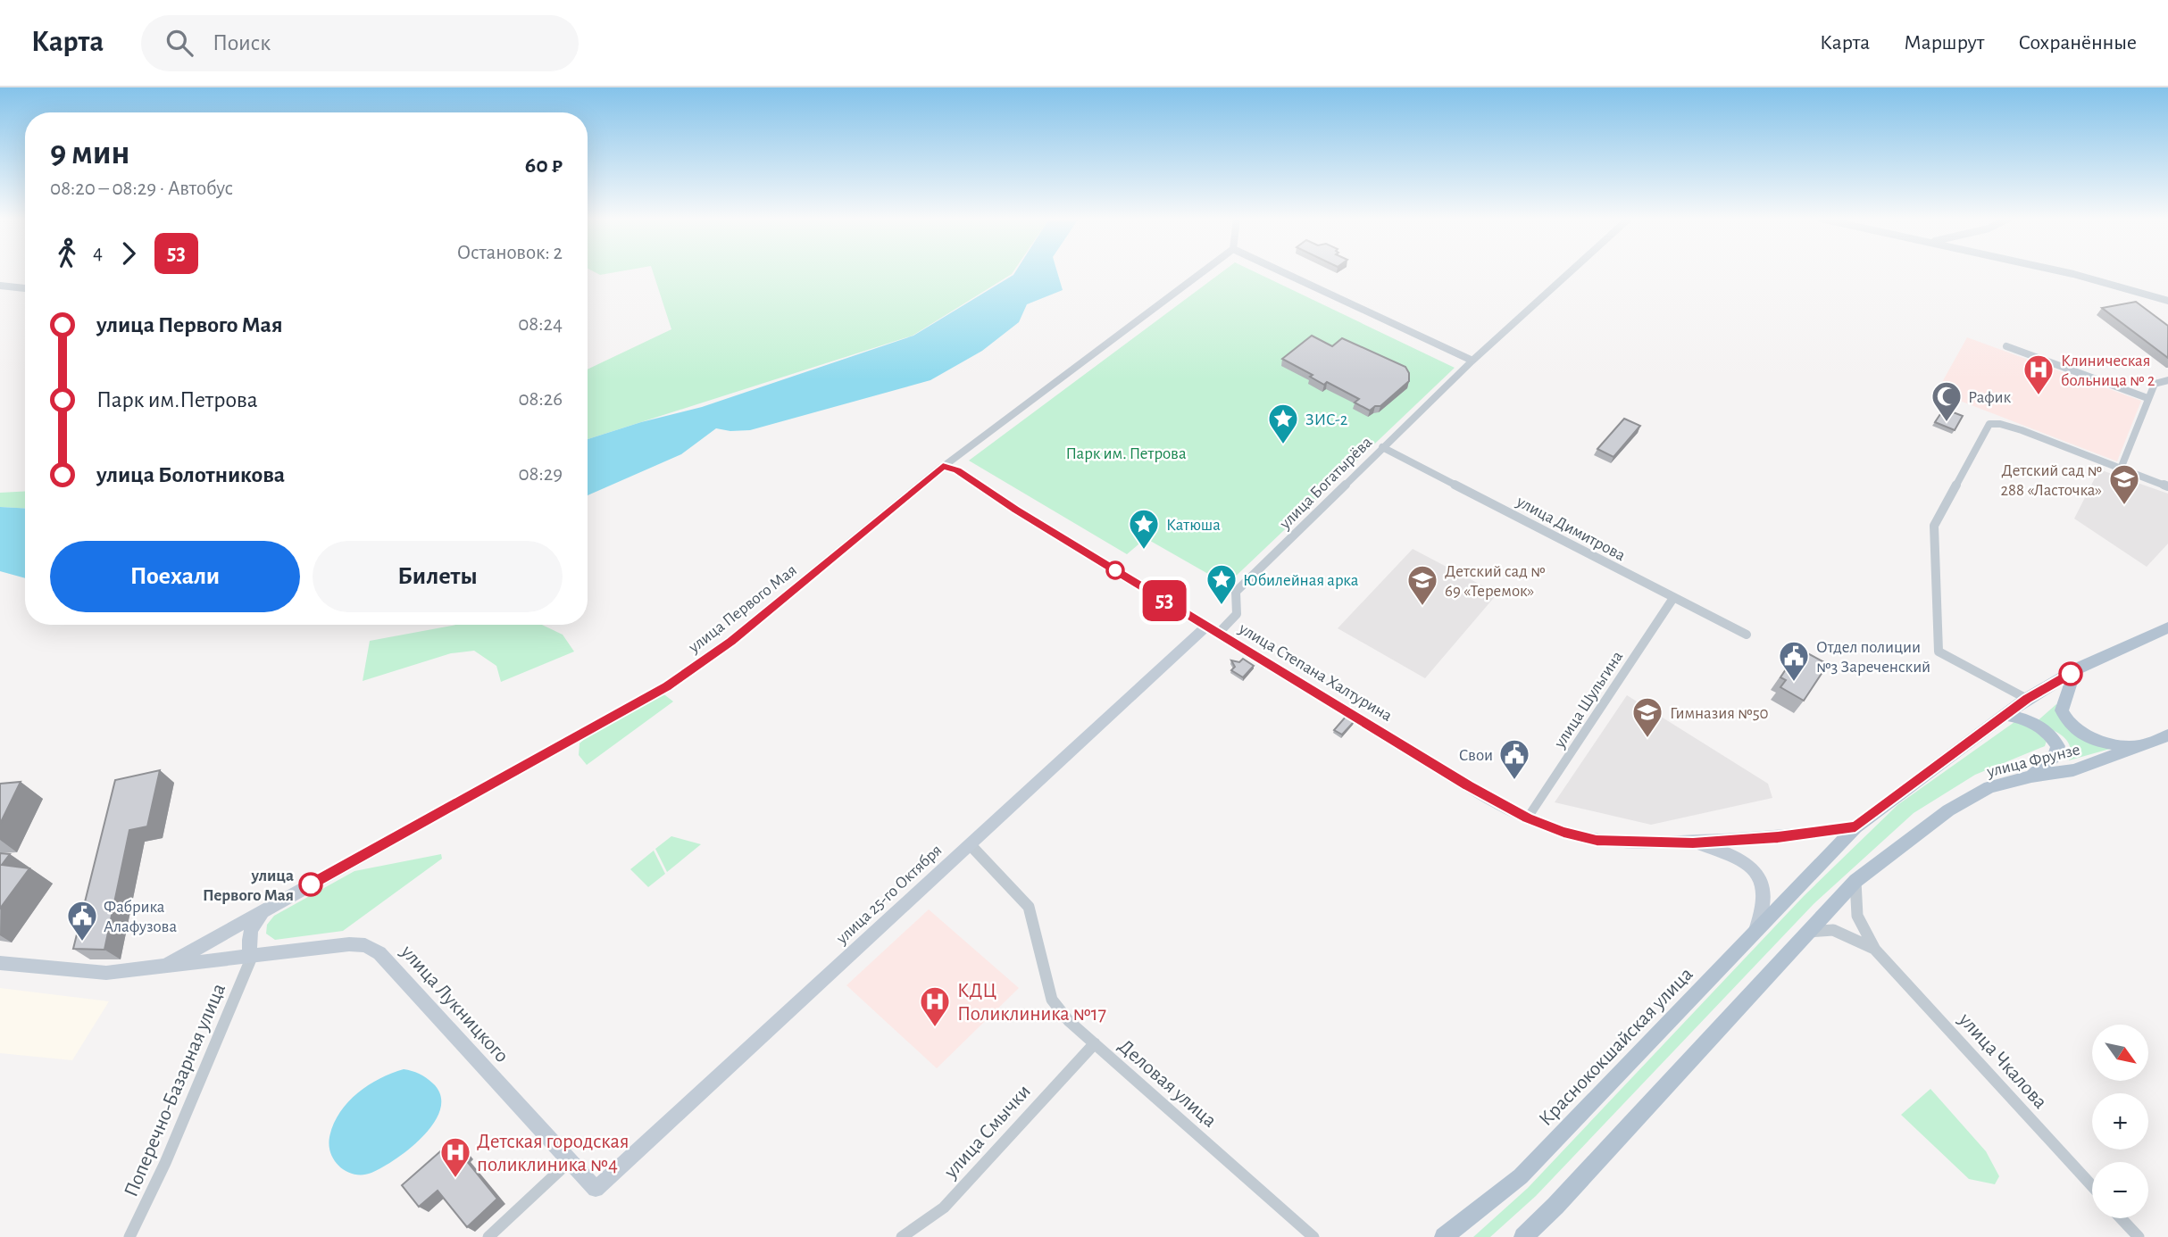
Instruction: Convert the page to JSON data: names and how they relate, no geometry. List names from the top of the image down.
{
  "streets": {
    "main road": ["улица Фрунзе", "Краснококшайская улица"],
    "street": [
      "улица Богатырёва",
      "улица Димитрова",
      "улица Первого Мая",
      "улица Степана Халтурина",
      "улица Шульгина",
      "улица 25-го Октября",
      "улица Лукницкого",
      "улица Чкалова",
      "Деловая улица",
      "Поперечно-Базарная улица",
      "улица Смычки"
    ]
  },
  "crossings": [
    ["улица Богатырёва", "улица Димитрова"],
    ["улица Богатырёва", "улица Степана Халтурина"],
    ["улица Богатырёва", "улица 25-го Октября"],
    ["улица Димитрова", "улица Шульгина"],
    ["улица Первого Мая", "улица Степана Халтурина"],
    ["улица Первого Мая", "улица Лукницкого"],
    ["улица Степана Халтурина", "улица Шульгина"],
    ["улица Степана Халтурина", "улица 25-го Октября"],
    ["улица Степана Халтурина", "Краснококшайская улица"],
    ["улица Фрунзе", "улица Чкалова"],
    ["улица 25-го Октября", "улица Лукницкого"],
    ["улица 25-го Октября", "Деловая улица"],
    ["улица Лукницкого", "Поперечно-Базарная улица"],
    ["Деловая улица", "улица Смычки"]
  ],
  "parks": ["Парк им. Петрова"],
  "places": {
    "hospital": ["Клиническая больница № 2", "КДЦ Поликлиника №17", "Детская городская поликлиника №4"],
    "mosque": ["Рафик"],
    "place": ["ЗИС-2", "Катюша", "Юбилейная арка"],
    "school or university": ["Детский сад № 288 «Ласточка»", "Детский сад № 69 «Теремок»", "Гимназия №50"],
    "public building": ["Отдел полиции №3 Зареченский", "Свои", "Фабрика Алафузова"],
    "other": ["улица Первого Мая"]
  },
  "lines": ["bus line 53"],
  "north": "bottom right",
  "page": {
    "header": "Карта",
    "search": "Поиск",
    "nav": ["Карта", "Маршрут", "Сохранённые"],
    "on_map": "53",
    "heading": ["9 мин", "08:20 – 08:29 · Автобус", "60 ₽"],
    "legs": ["4", "53", "Остановок: 2"],
    "list": [
      {
        "name": "улица Первого Мая",
        "value": "08:24"
      },
      {
        "name": "Парк им.Петрова",
        "value": "08:26"
      },
      {
        "name": "улица Болотникова",
        "value": "08:29"
      }
    ],
    "buttons": ["Поехали", "Билеты"],
    "map_buttons": ["+", "−"]
  }
}
